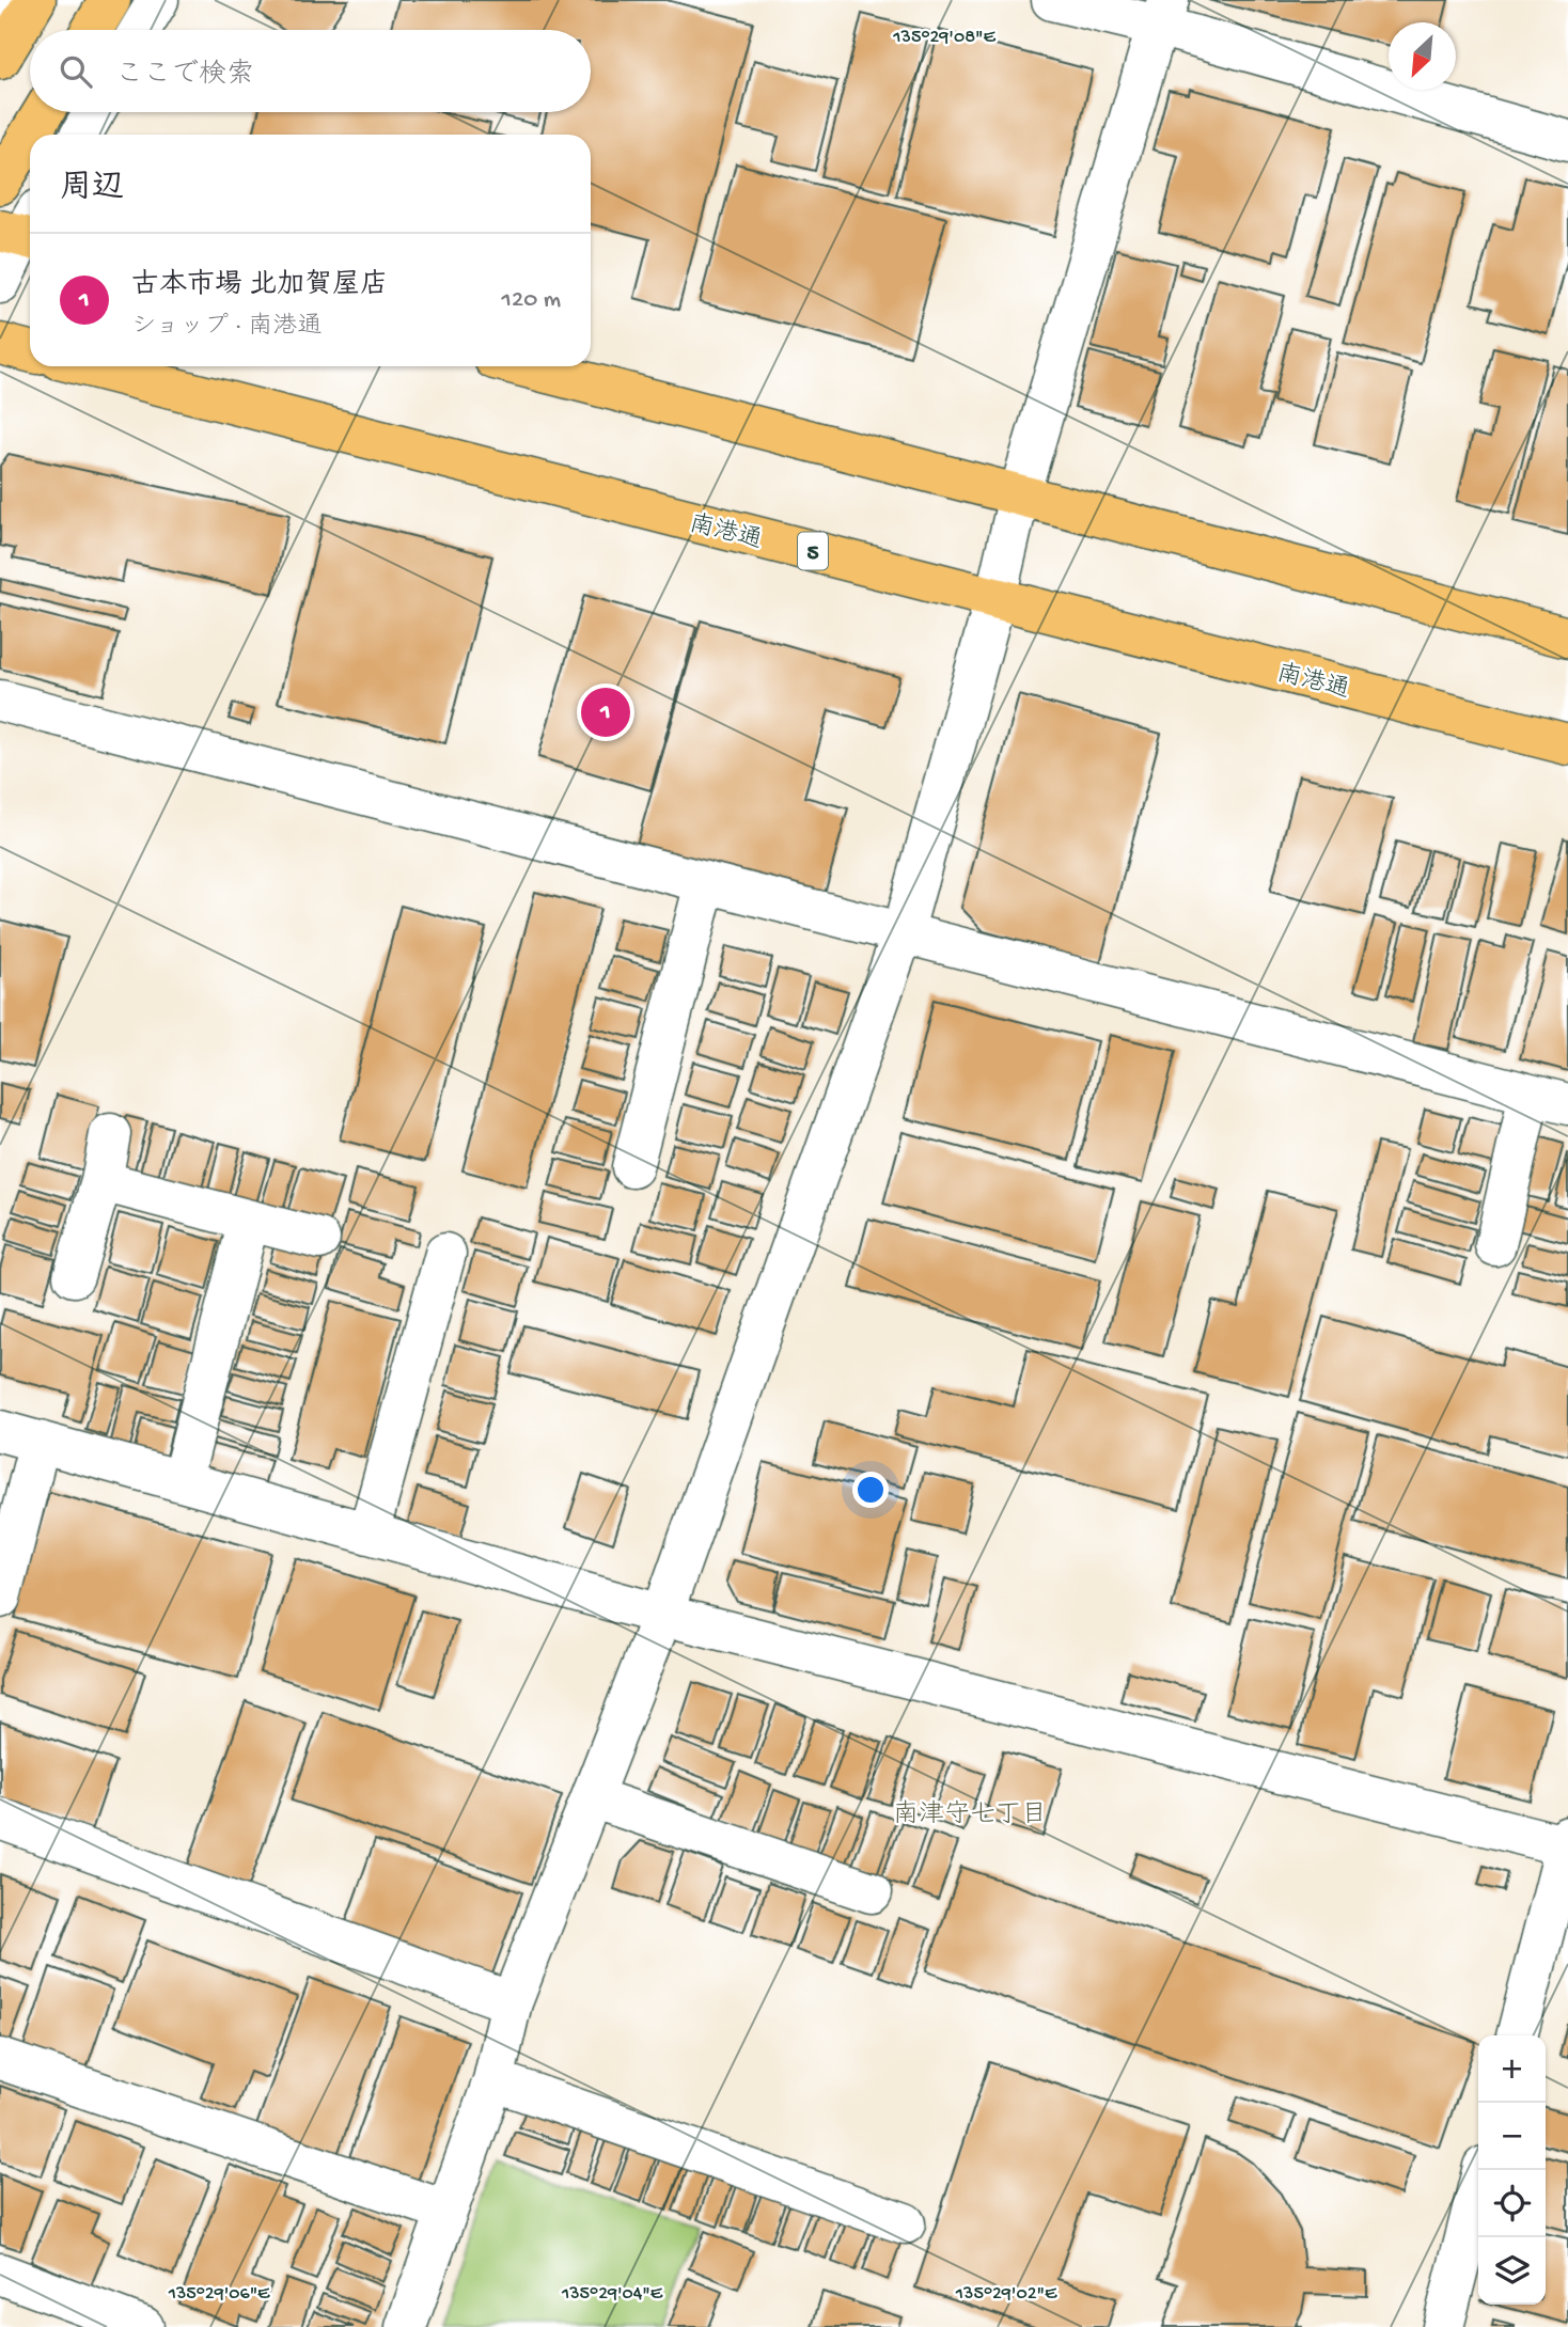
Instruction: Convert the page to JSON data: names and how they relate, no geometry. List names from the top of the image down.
{
  "streets": {
    "main road": ["南港通", "5"]
  },
  "districts": ["南津守七丁目"],
  "north": "bottom left",
  "page": {
    "search": "ここで検索",
    "heading": "周辺",
    "list": [
      {
        "mark": "1",
        "name": "古本市場 北加賀屋店",
        "note": "ショップ · 南港通",
        "value": "120 m"
      }
    ],
    "pins": "1",
    "map_buttons": ["+", "−"]
  },
  "coordinates": [
    "135°29'08\"E",
    "135°29'06\"E",
    "135°29'04\"E",
    "135°29'02\"E"
  ]
}
